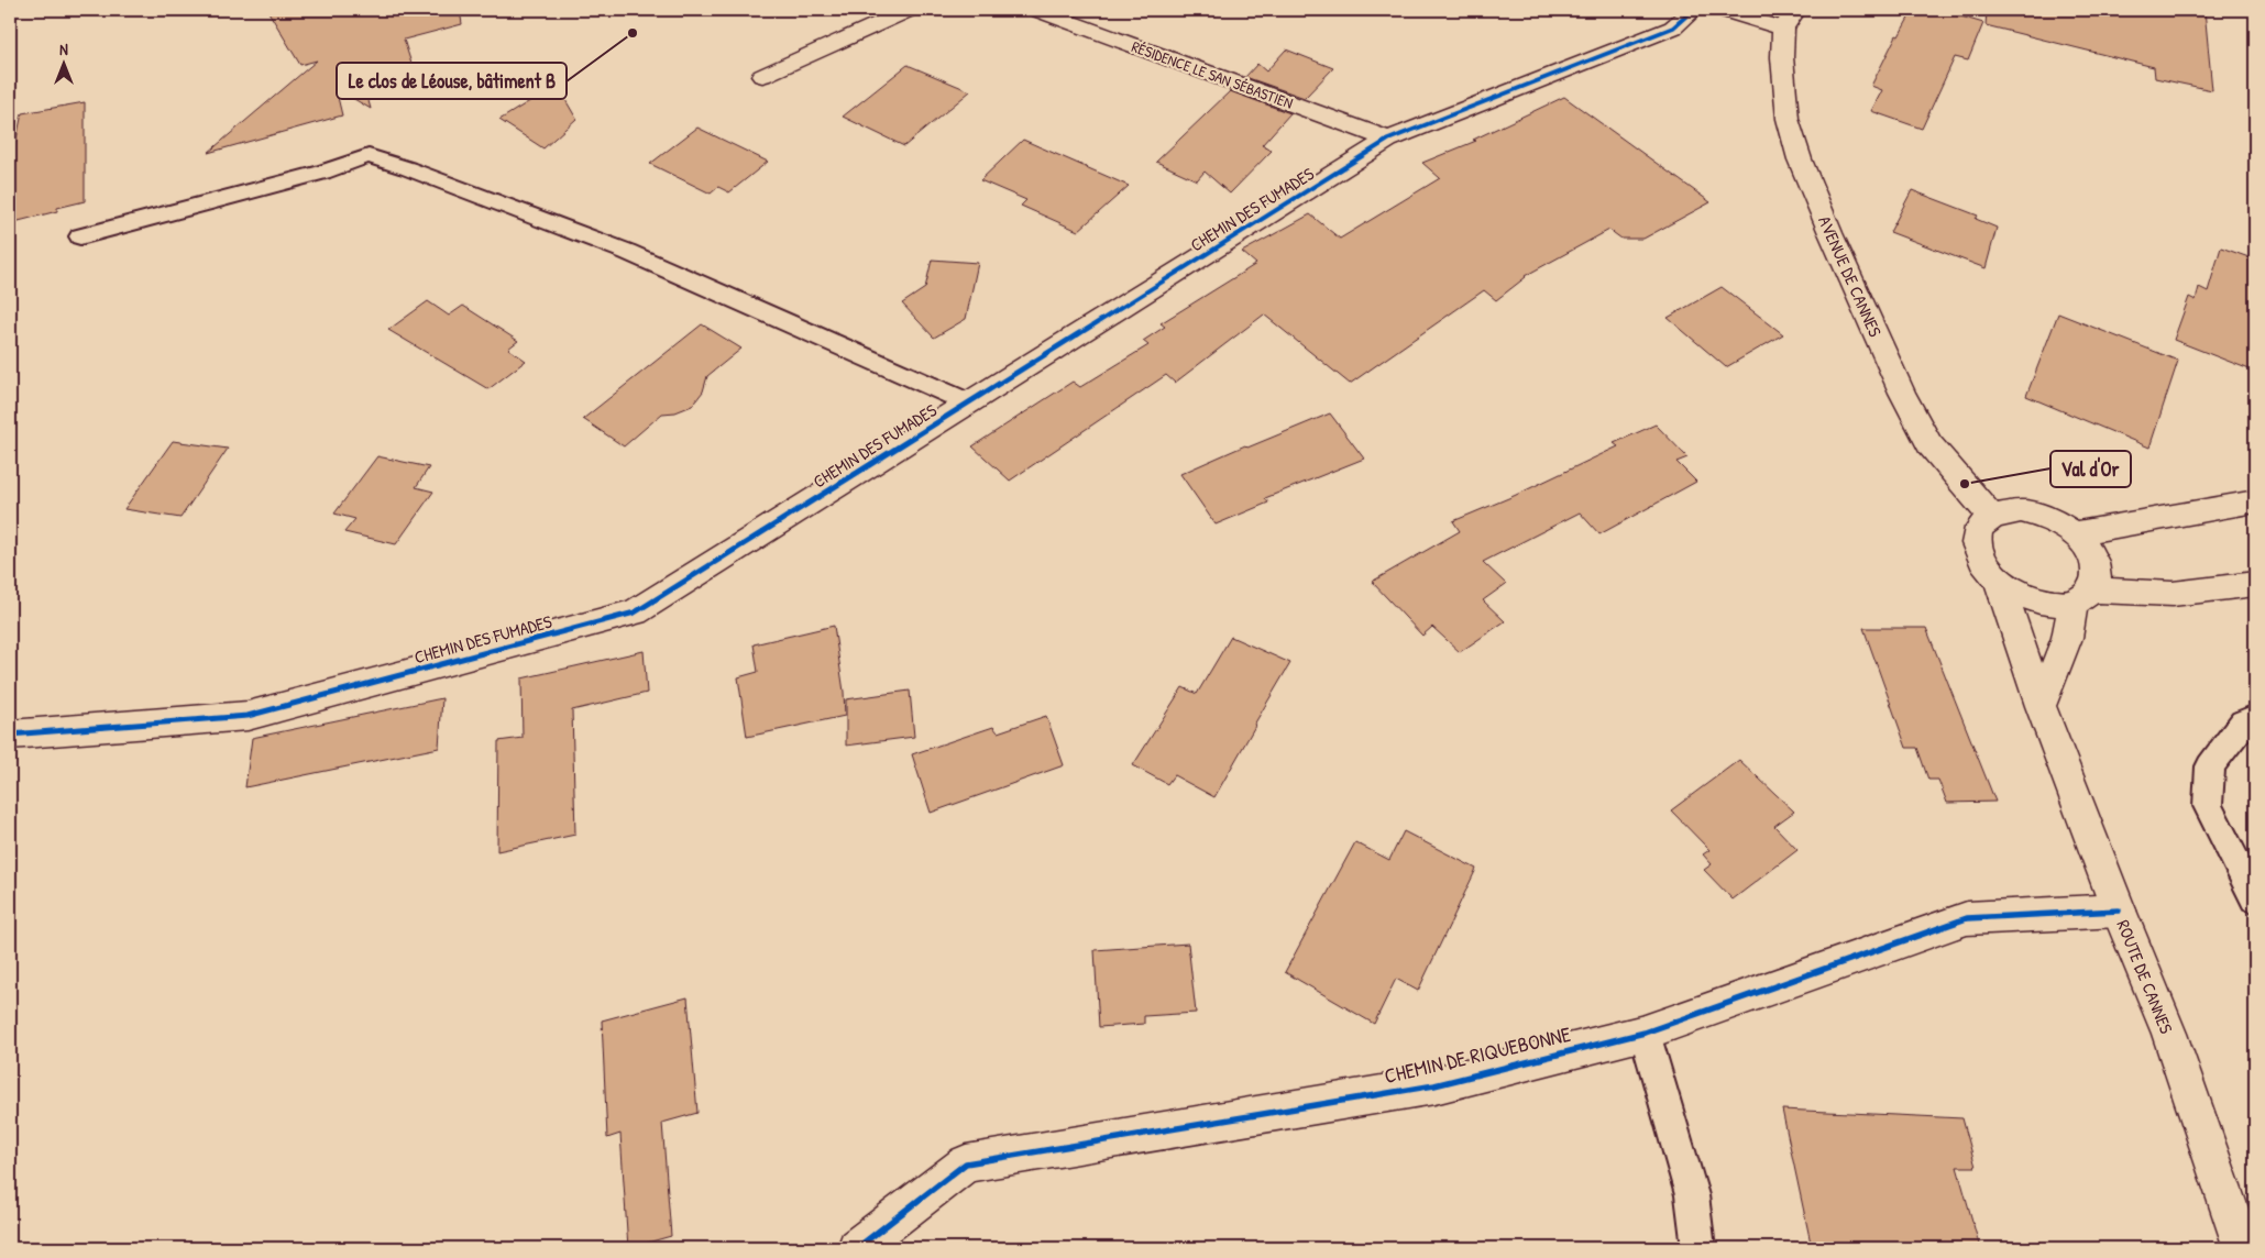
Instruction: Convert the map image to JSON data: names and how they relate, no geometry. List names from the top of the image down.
{
  "streets": {
    "street": [
      "RÉSIDENCE LE SAN SÉBASTIEN",
      "CHEMIN DES FUMADES",
      "AVENUE DE CANNES",
      "ROUTE DE CANNES",
      "CHEMIN DE RIQUEBONNE"
    ]
  },
  "crossings": [
    ["RÉSIDENCE LE SAN SÉBASTIEN", "CHEMIN DES FUMADES"],
    ["AVENUE DE CANNES", "ROUTE DE CANNES"],
    ["ROUTE DE CANNES", "CHEMIN DE RIQUEBONNE"]
  ],
  "places": ["Le clos de Léouse, bâtiment B", "Val d'Or"],
  "north": "top"
}
